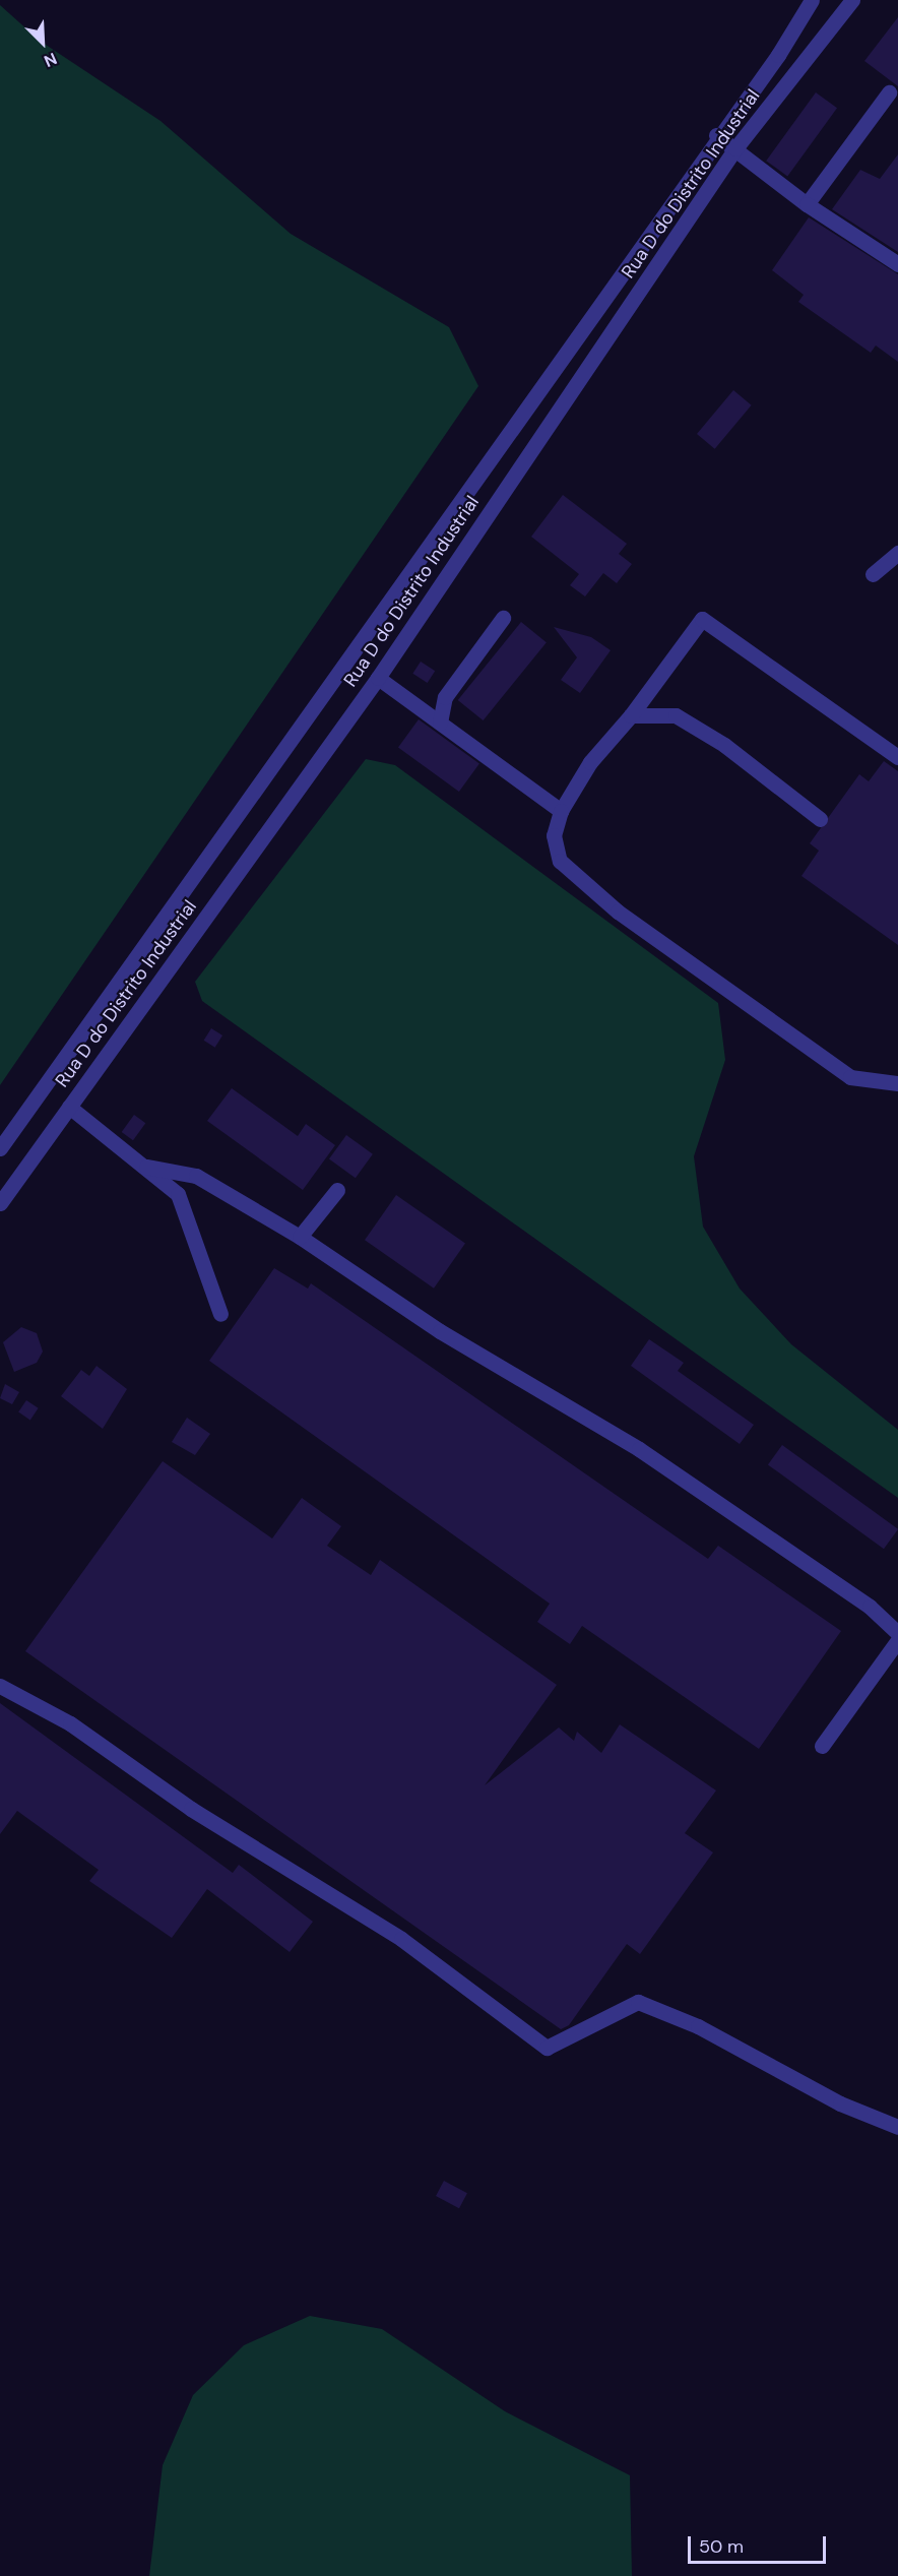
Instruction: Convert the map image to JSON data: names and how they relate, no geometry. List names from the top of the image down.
{
  "streets": {
    "street": ["Rua D do Distrito Industrial"]
  },
  "scale_bar": "50 m",
  "north": "bottom right"
}
